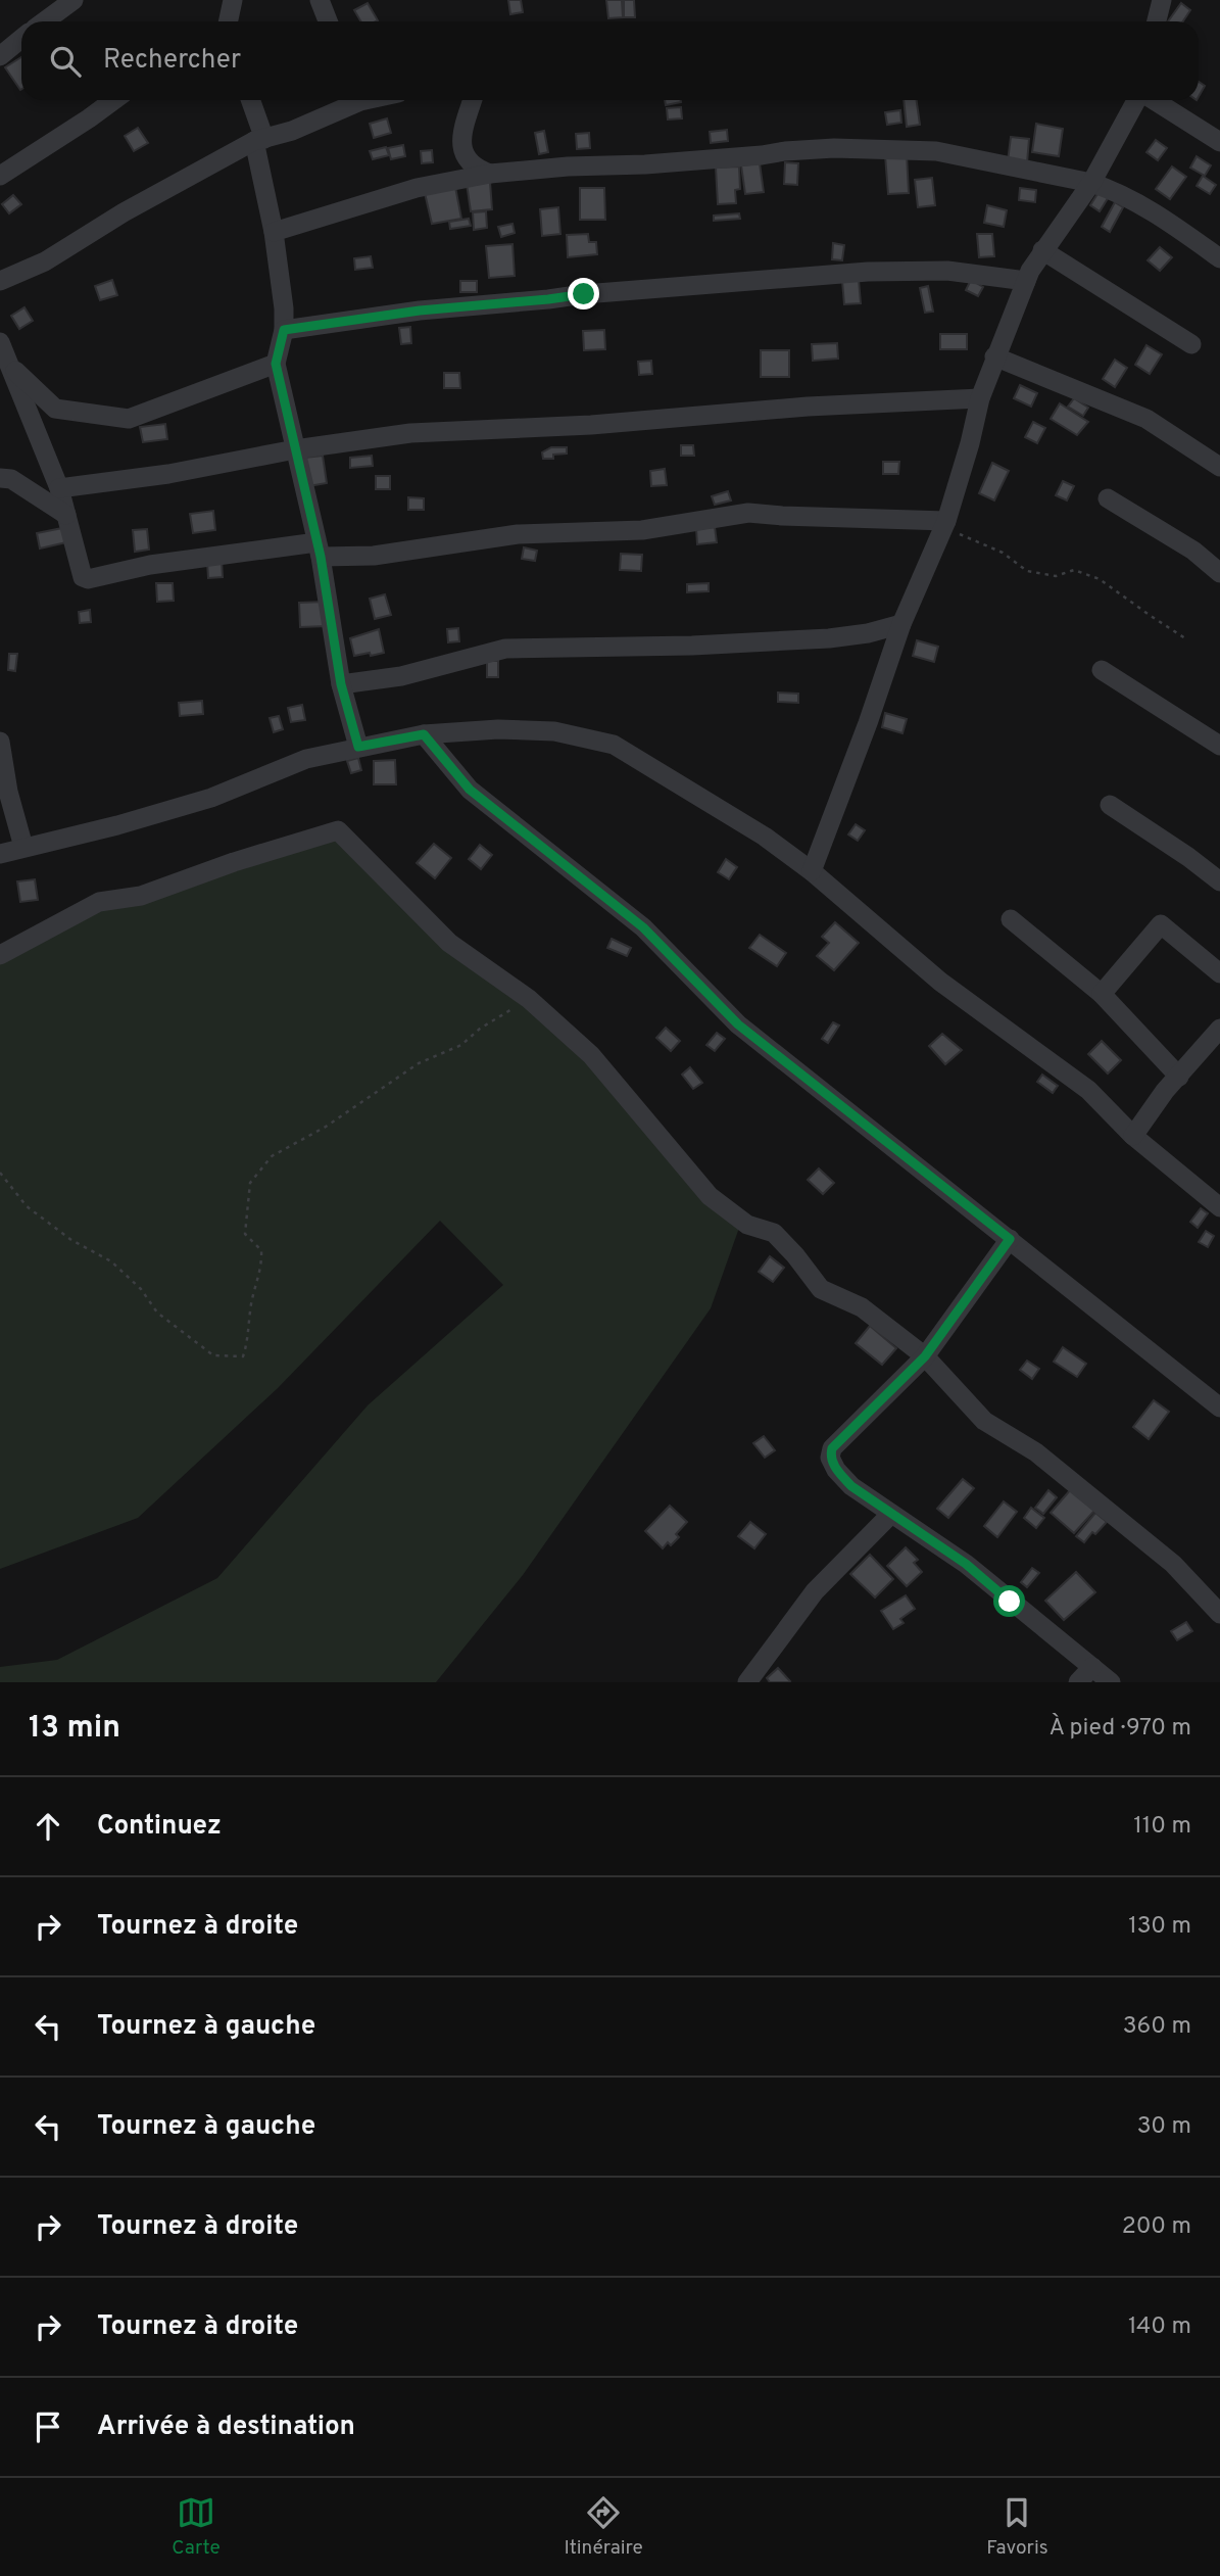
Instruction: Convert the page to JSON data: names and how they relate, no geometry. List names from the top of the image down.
{
  "page": {
    "search": "Rechercher",
    "heading": ["13 min", "À pied · 970 m"],
    "list": [
      ["Continuez", "110 m"],
      ["Tournez à droite", "130 m"],
      ["Tournez à gauche", "360 m"],
      ["Tournez à gauche", "30 m"],
      ["Tournez à droite", "200 m"],
      ["Tournez à droite", "140 m"],
      "Arrivée à destination"
    ],
    "nav": ["Carte", "Itinéraire", "Favoris"]
  }
}
